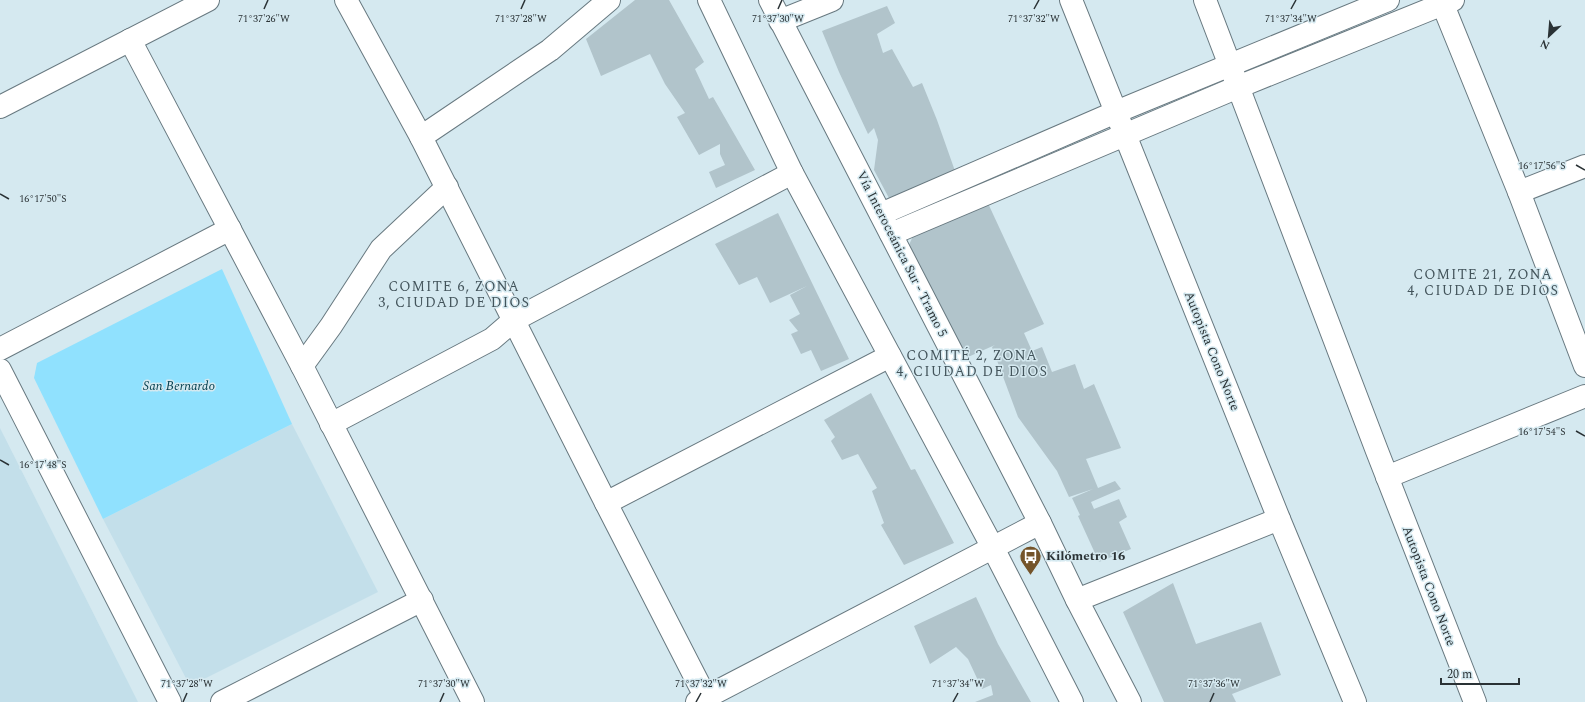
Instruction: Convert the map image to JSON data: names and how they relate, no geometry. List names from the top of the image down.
{
  "streets": {
    "main road": ["Vía Interoceánica Sur - Tramo 5", "Autopista Cono Norte"]
  },
  "districts": ["COMITE 21, ZONA 4, CIUDAD DE DIOS", "COMITE 6, ZONA 3, CIUDAD DE DIOS", "COMITÉ 2, ZONA 4, CIUDAD DE DIOS"],
  "parks": ["San Bernardo"],
  "places": {
    "bus stop": ["Kilómetro 16"]
  },
  "scale_bar": "20 m",
  "north": "bottom left",
  "coordinates": [
    "71°37'26\"W",
    "71°37'28\"W",
    "71°37'30\"W",
    "71°37'32\"W",
    "71°37'34\"W",
    "16°17'56\"S",
    "16°17'50\"S",
    "16°17'54\"S",
    "16°17'48\"S",
    "71°37'36\"W"
  ]
}
